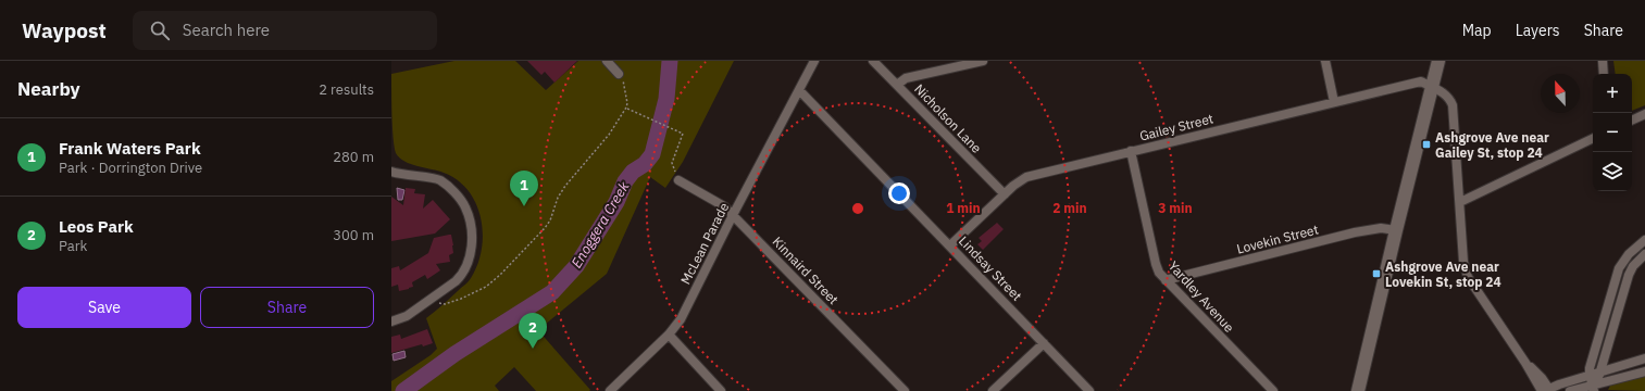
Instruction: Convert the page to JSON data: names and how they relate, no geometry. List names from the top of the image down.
{
  "streets": {
    "street": [
      "Nicholson Lane",
      "Gailey Street",
      "Lovekin Street",
      "McLean Parade",
      "Lindsay Street",
      "Kinnaird Street",
      "Yardley Avenue"
    ]
  },
  "crossings": [
    ["Nicholson Lane", "Gailey Street"],
    ["Gailey Street", "Lindsay Street"],
    ["Gailey Street", "Yardley Avenue"],
    ["Lovekin Street", "Yardley Avenue"],
    ["McLean Parade", "Lindsay Street"],
    ["McLean Parade", "Kinnaird Street"]
  ],
  "water": ["Enoggera Creek"],
  "places": {
    "transit": ["Ashgrove Ave near Gailey St, stop 24", "Ashgrove Ave near Lovekin St, stop 24"]
  },
  "north": "top",
  "page": {
    "header": "Waypost",
    "search": "Search here",
    "nav": ["Map", "Layers", "Share"],
    "heading": ["Nearby", "2 results"],
    "map_buttons": ["+", "−"],
    "list": [
      {
        "mark": "1",
        "name": "Frank Waters Park",
        "note": "Park · Dorrington Drive",
        "value": "280 m"
      },
      {
        "mark": "2",
        "name": "Leos Park",
        "note": "Park",
        "value": "300 m"
      }
    ],
    "pins": ["1", "2"],
    "buttons": ["Save", "Share"]
  },
  "rings": ["1 min", "2 min", "3 min"]
}
